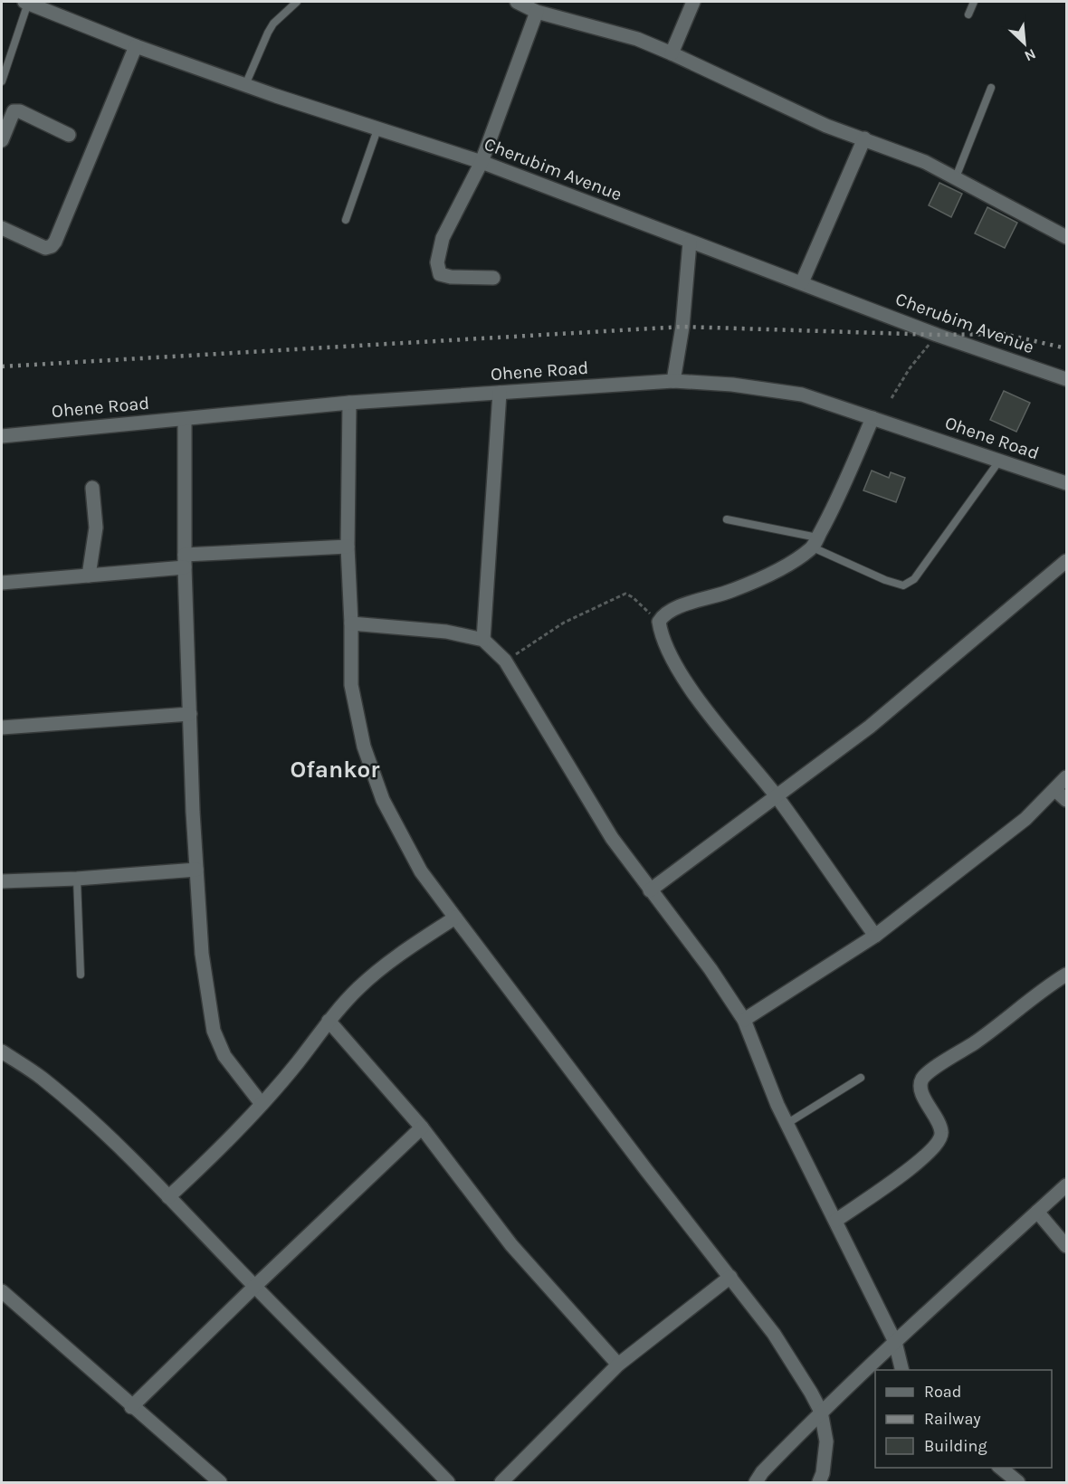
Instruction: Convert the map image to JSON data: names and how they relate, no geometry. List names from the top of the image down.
{
  "streets": {
    "street": ["Cherubim Avenue", "Ohene Road"]
  },
  "districts": ["Ofankor"],
  "legend": ["Road", "Railway", "Building"],
  "north": "bottom right"
}
